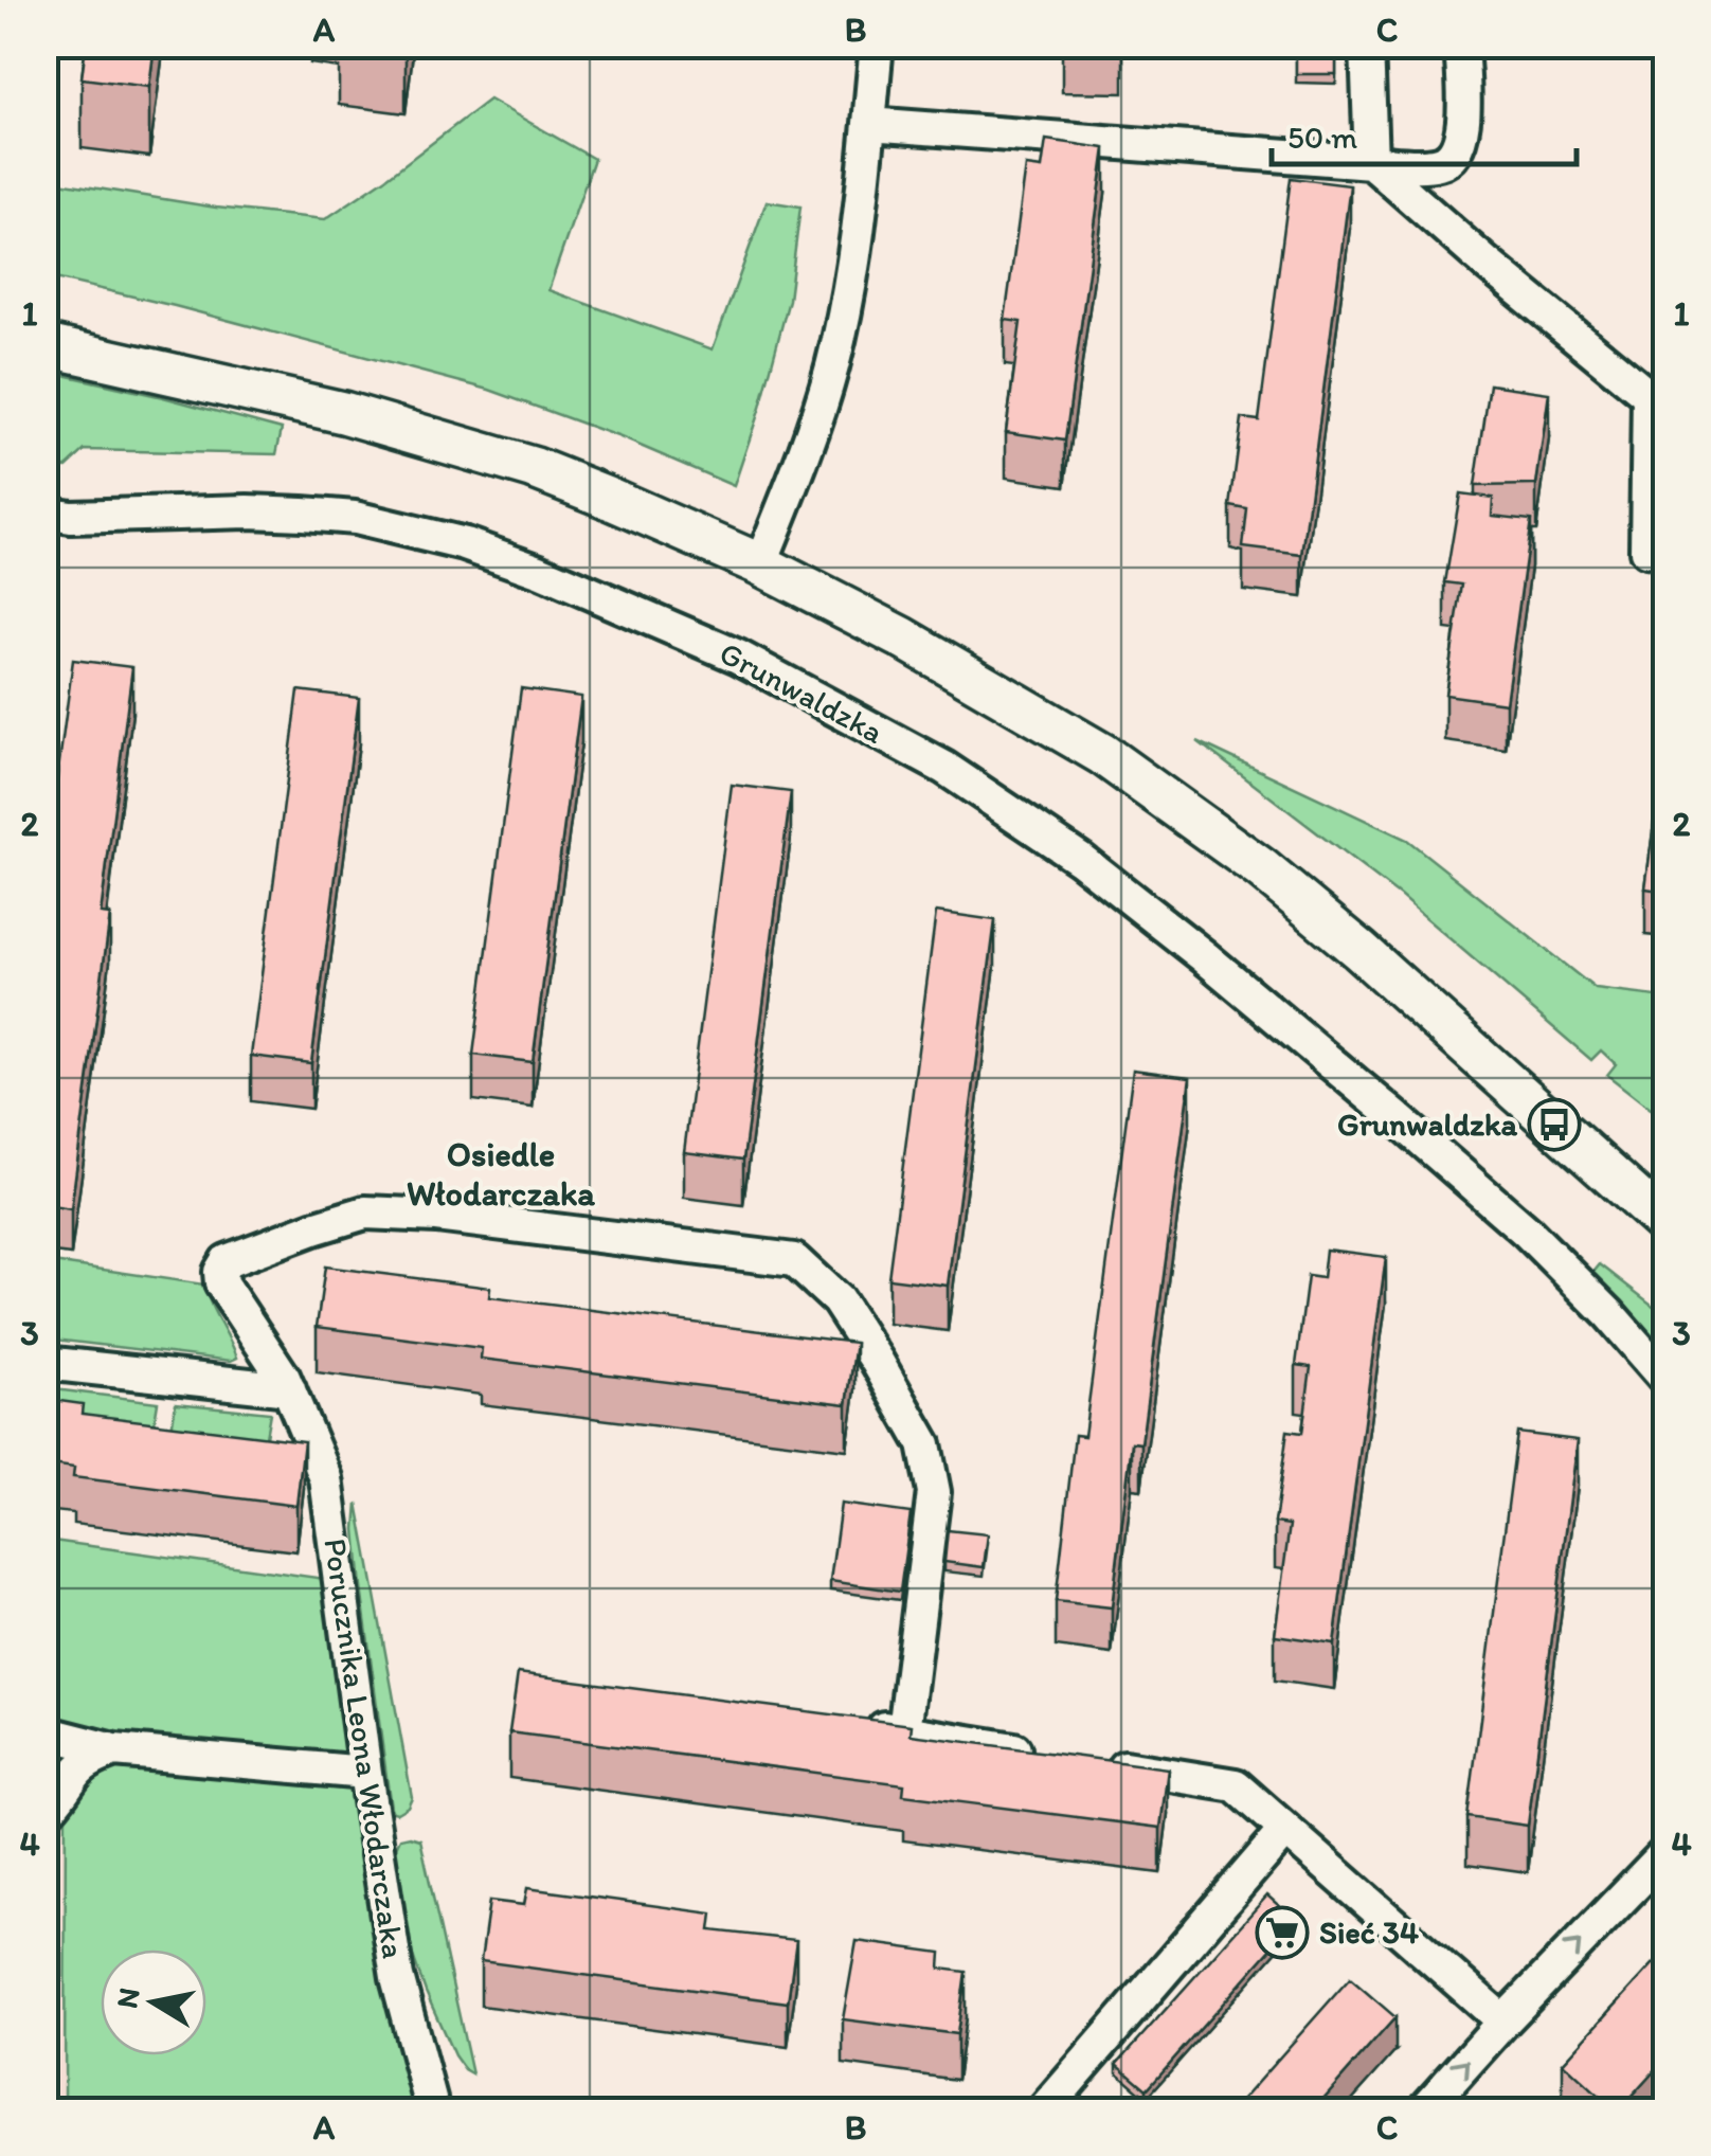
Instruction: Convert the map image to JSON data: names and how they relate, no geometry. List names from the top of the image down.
{
  "streets": {
    "street": ["Grunwaldzka", "Porucznika Leona Włodarczaka"]
  },
  "districts": ["Osiedle Włodarczaka"],
  "places": {
    "bus stop": ["Grunwaldzka"],
    "supermarket": ["Sieć 34"]
  },
  "scale_bar": "50 m",
  "north": "left",
  "grid": {
    "columns": ["A", "B", "C"],
    "rows": [
      "1",
      "2",
      "3",
      "4"
    ]
  }
}
